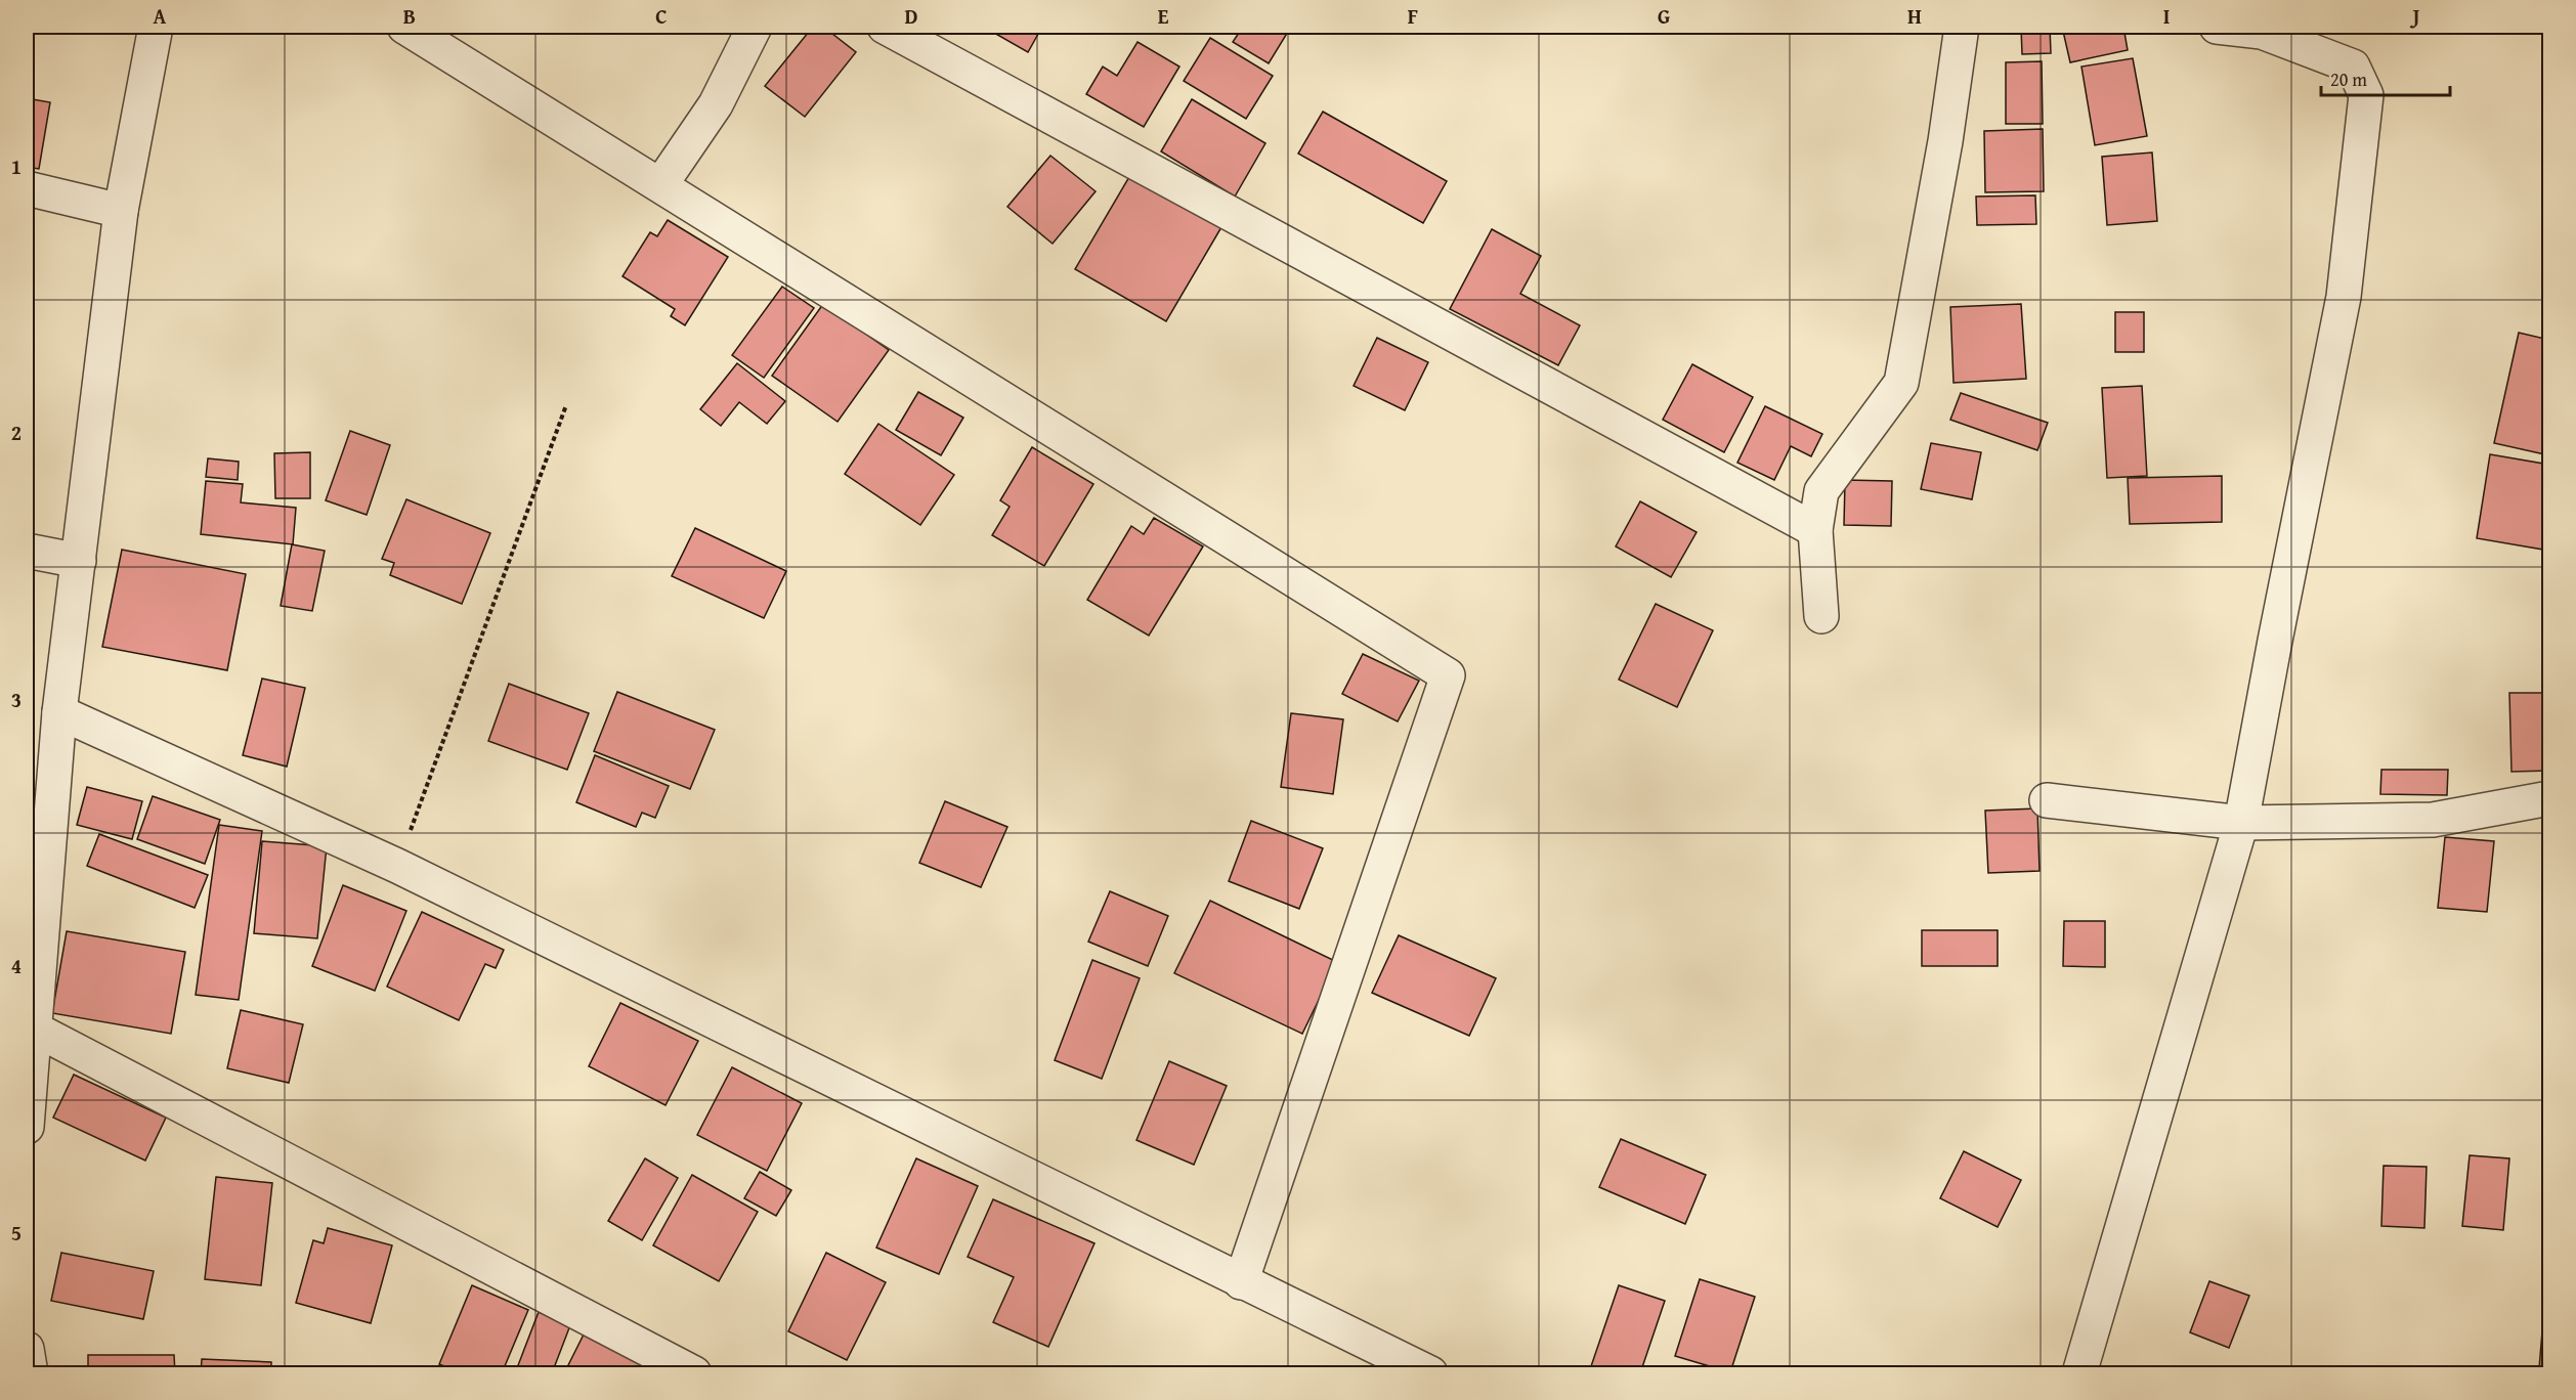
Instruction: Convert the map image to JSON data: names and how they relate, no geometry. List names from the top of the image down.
{
  "scale_bar": "20 m",
  "grid": {
    "columns": [
      "A",
      "B",
      "C",
      "D",
      "E",
      "F",
      "G",
      "H",
      "I",
      "J"
    ],
    "rows": [
      "1",
      "2",
      "3",
      "4",
      "5"
    ]
  }
}
